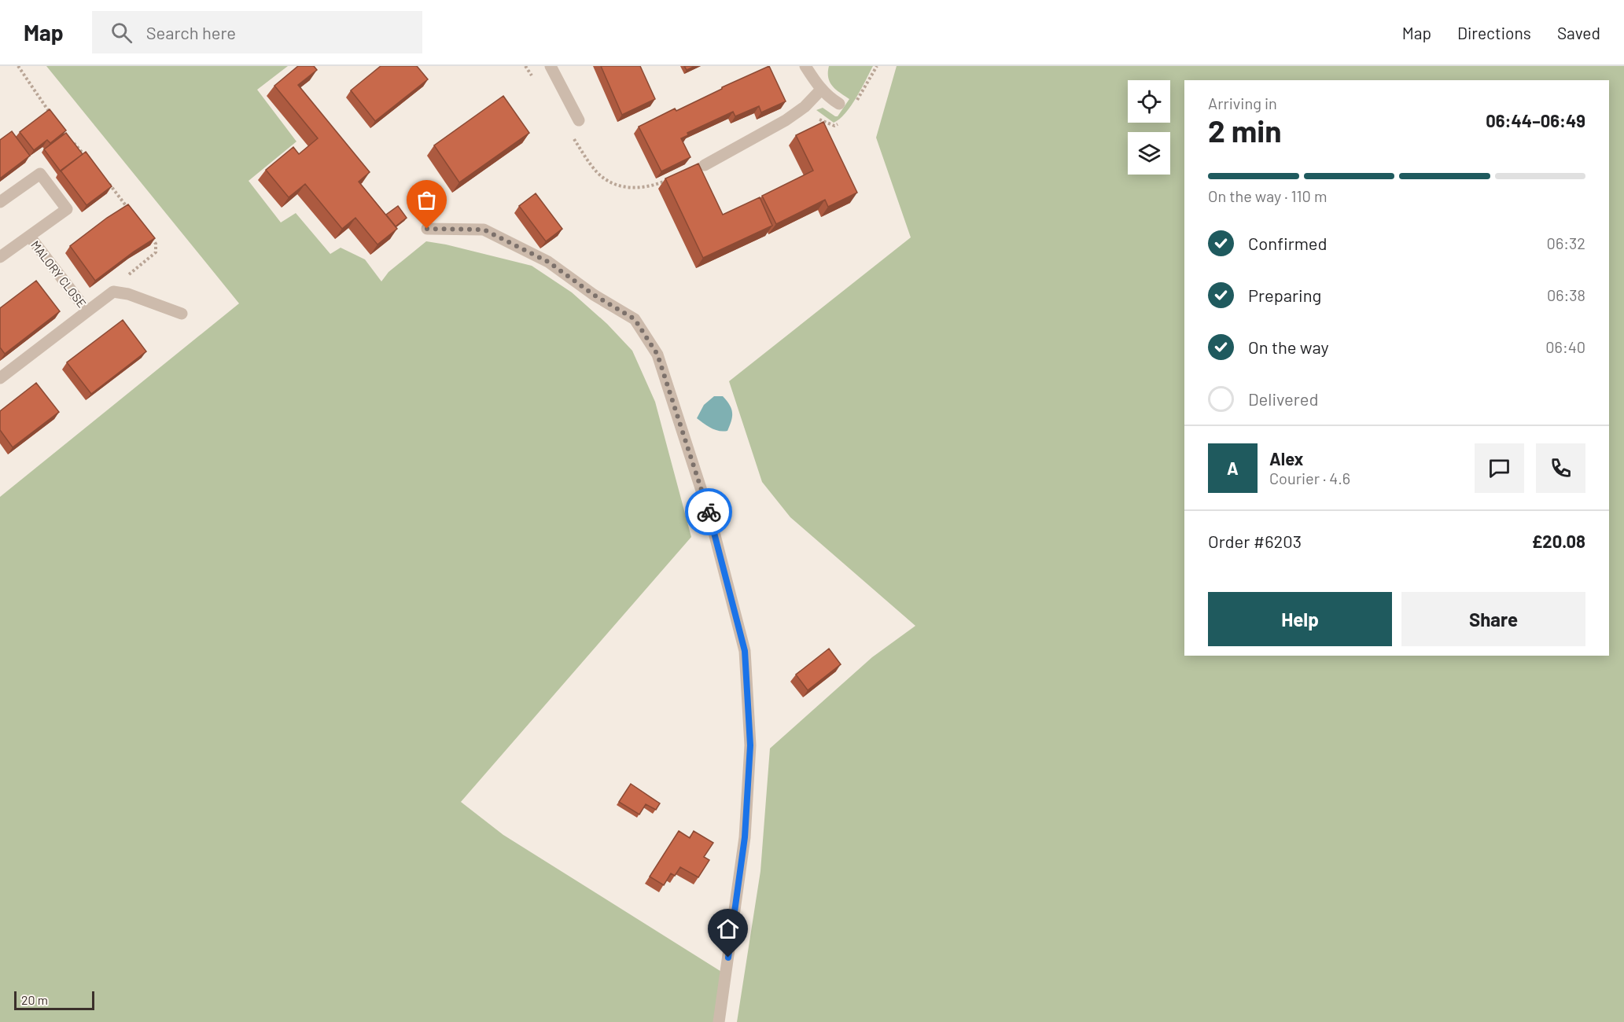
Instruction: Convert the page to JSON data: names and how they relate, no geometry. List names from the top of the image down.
{
  "streets": {
    "street": ["MALORY CLOSE"]
  },
  "scale_bar": "20 m",
  "page": {
    "header": "Map",
    "search": "Search here",
    "nav": ["Map", "Directions", "Saved"],
    "heading": ["2 min", "Arriving in", "06:44–06:49"],
    "panel": [
      "Alex",
      "Courier · 4.6",
      "Order #6203",
      "£20.08"
    ],
    "bar": "On the way · 110 m",
    "list": [
      ["Confirmed", "06:32"],
      ["Preparing", "06:38"],
      ["On the way", "06:40"],
      "Delivered"
    ],
    "round": "A",
    "buttons": ["Help", "Share"],
    "scale": "20 m"
  }
}
